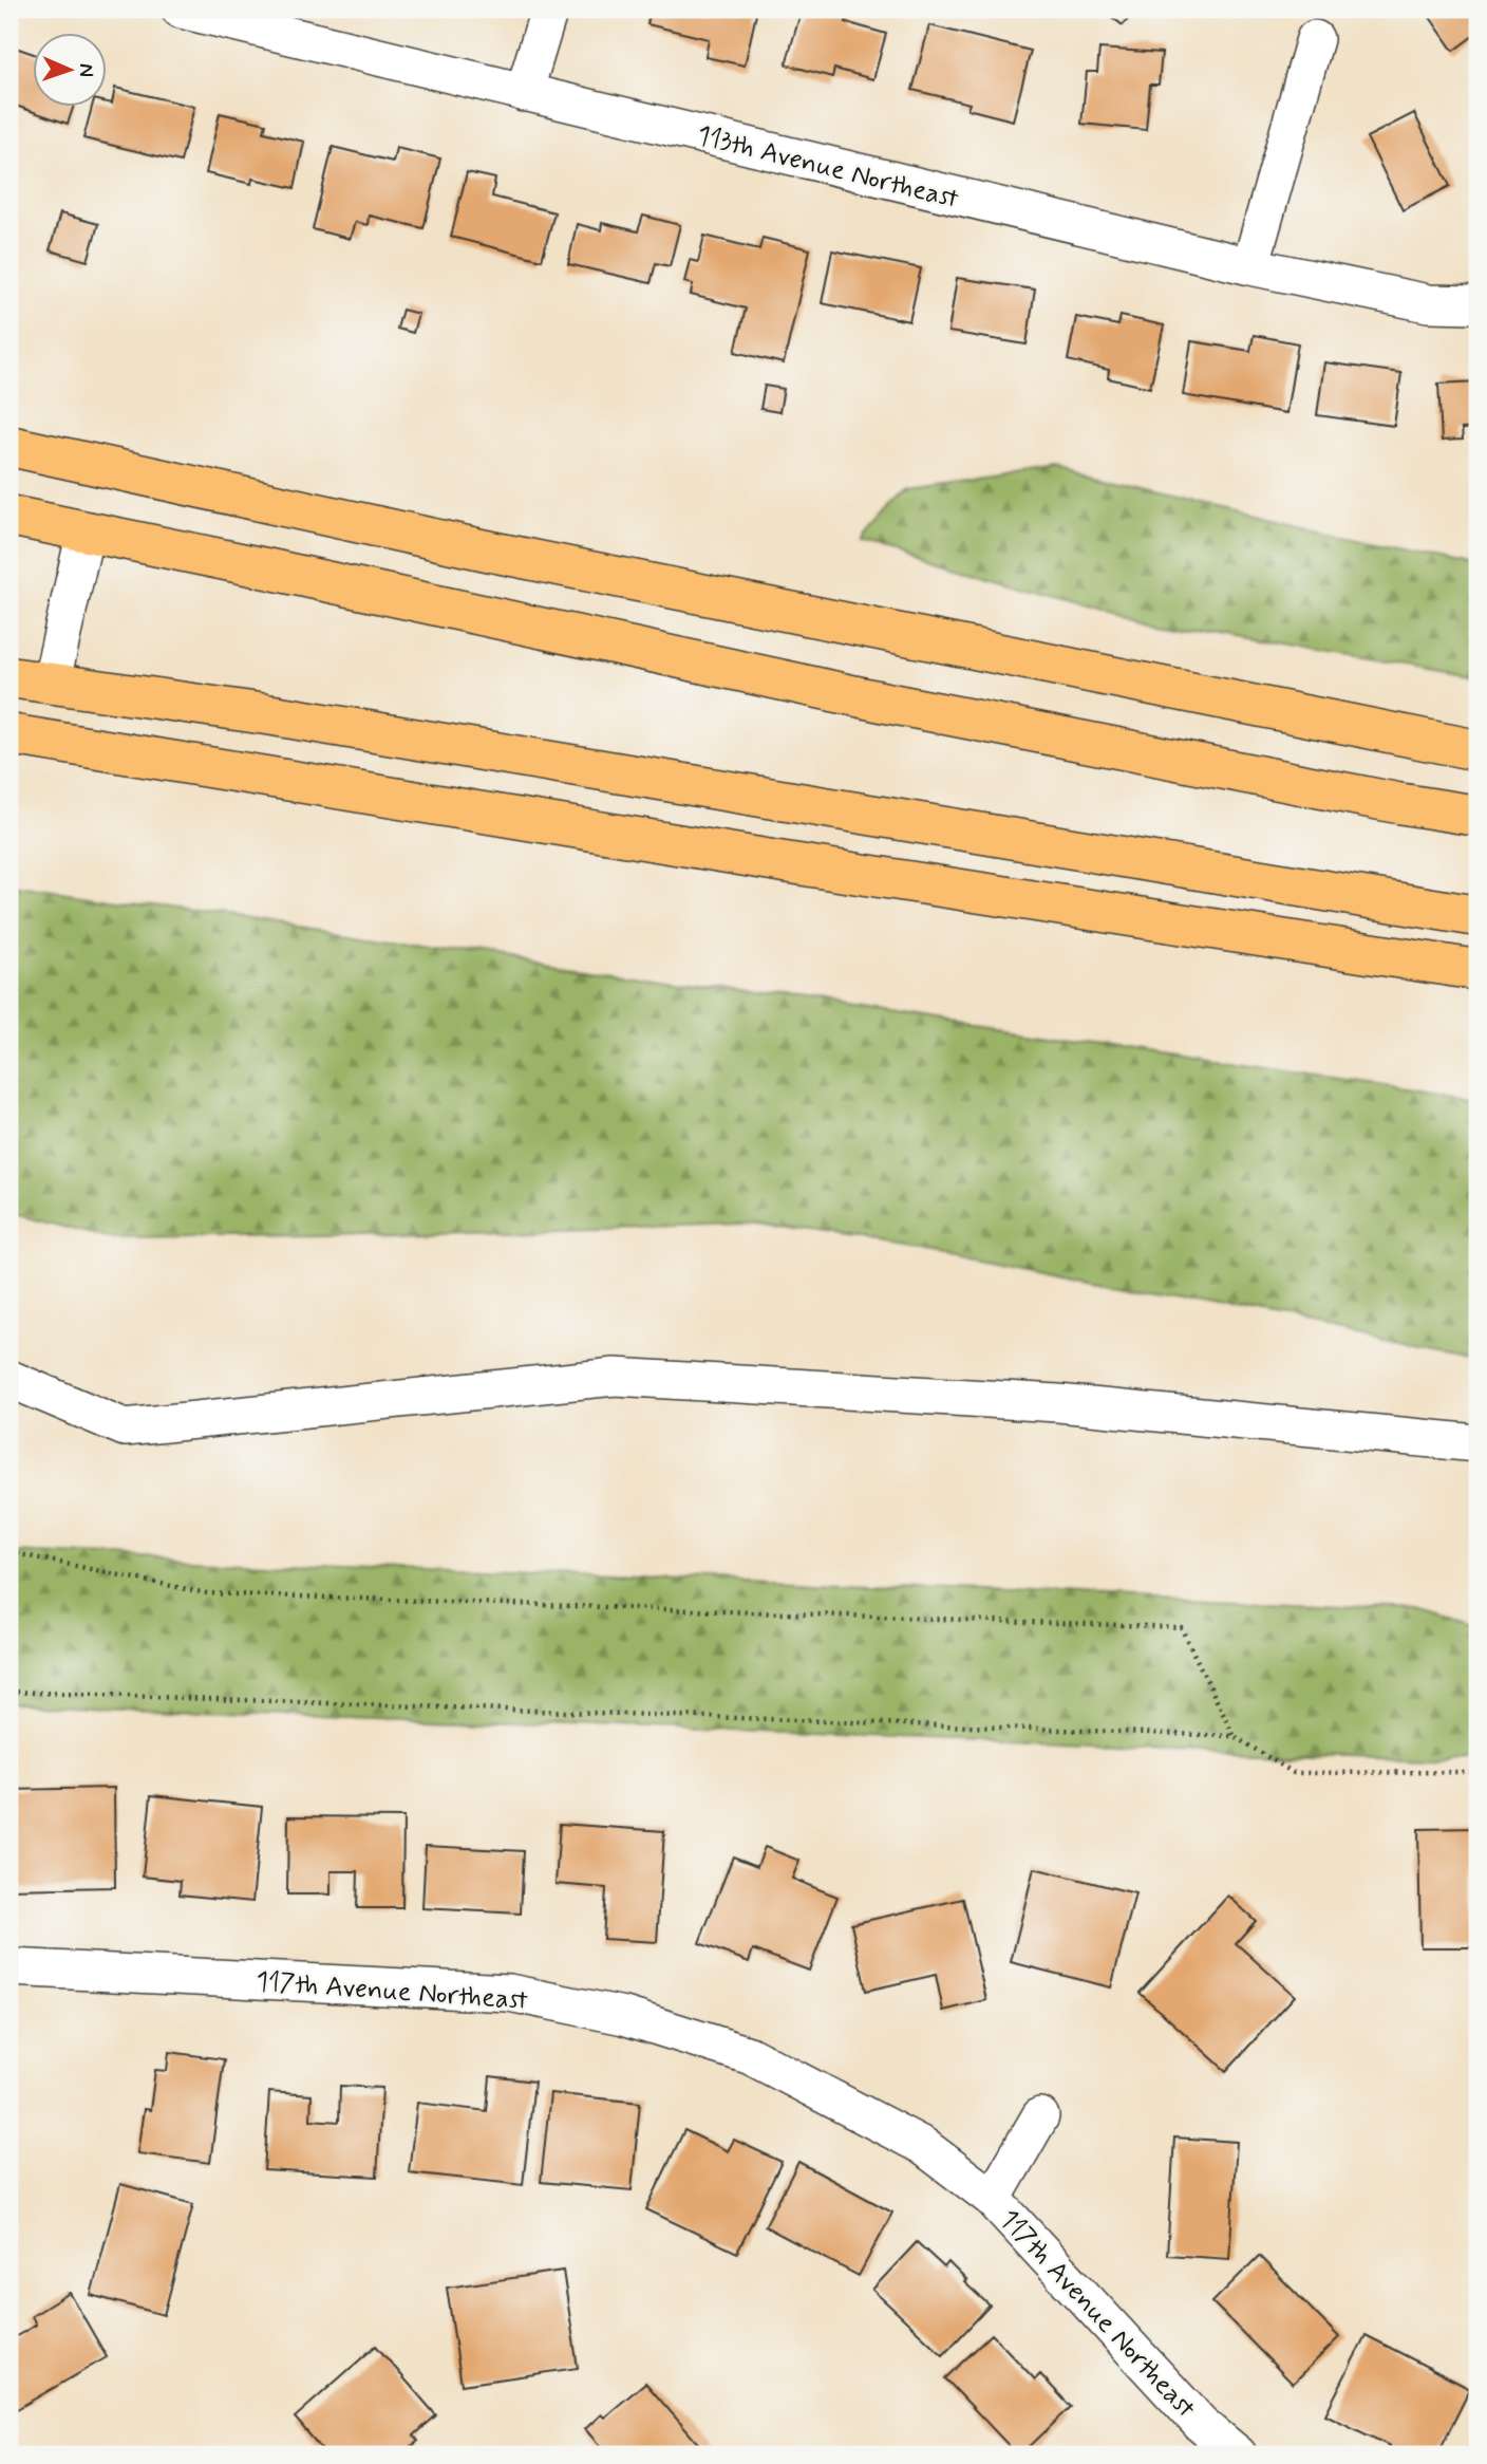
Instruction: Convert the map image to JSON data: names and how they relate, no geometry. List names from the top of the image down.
{
  "streets": {
    "street": ["113th Avenue Northeast", "117th Avenue Northeast"]
  },
  "north": "right"
}
